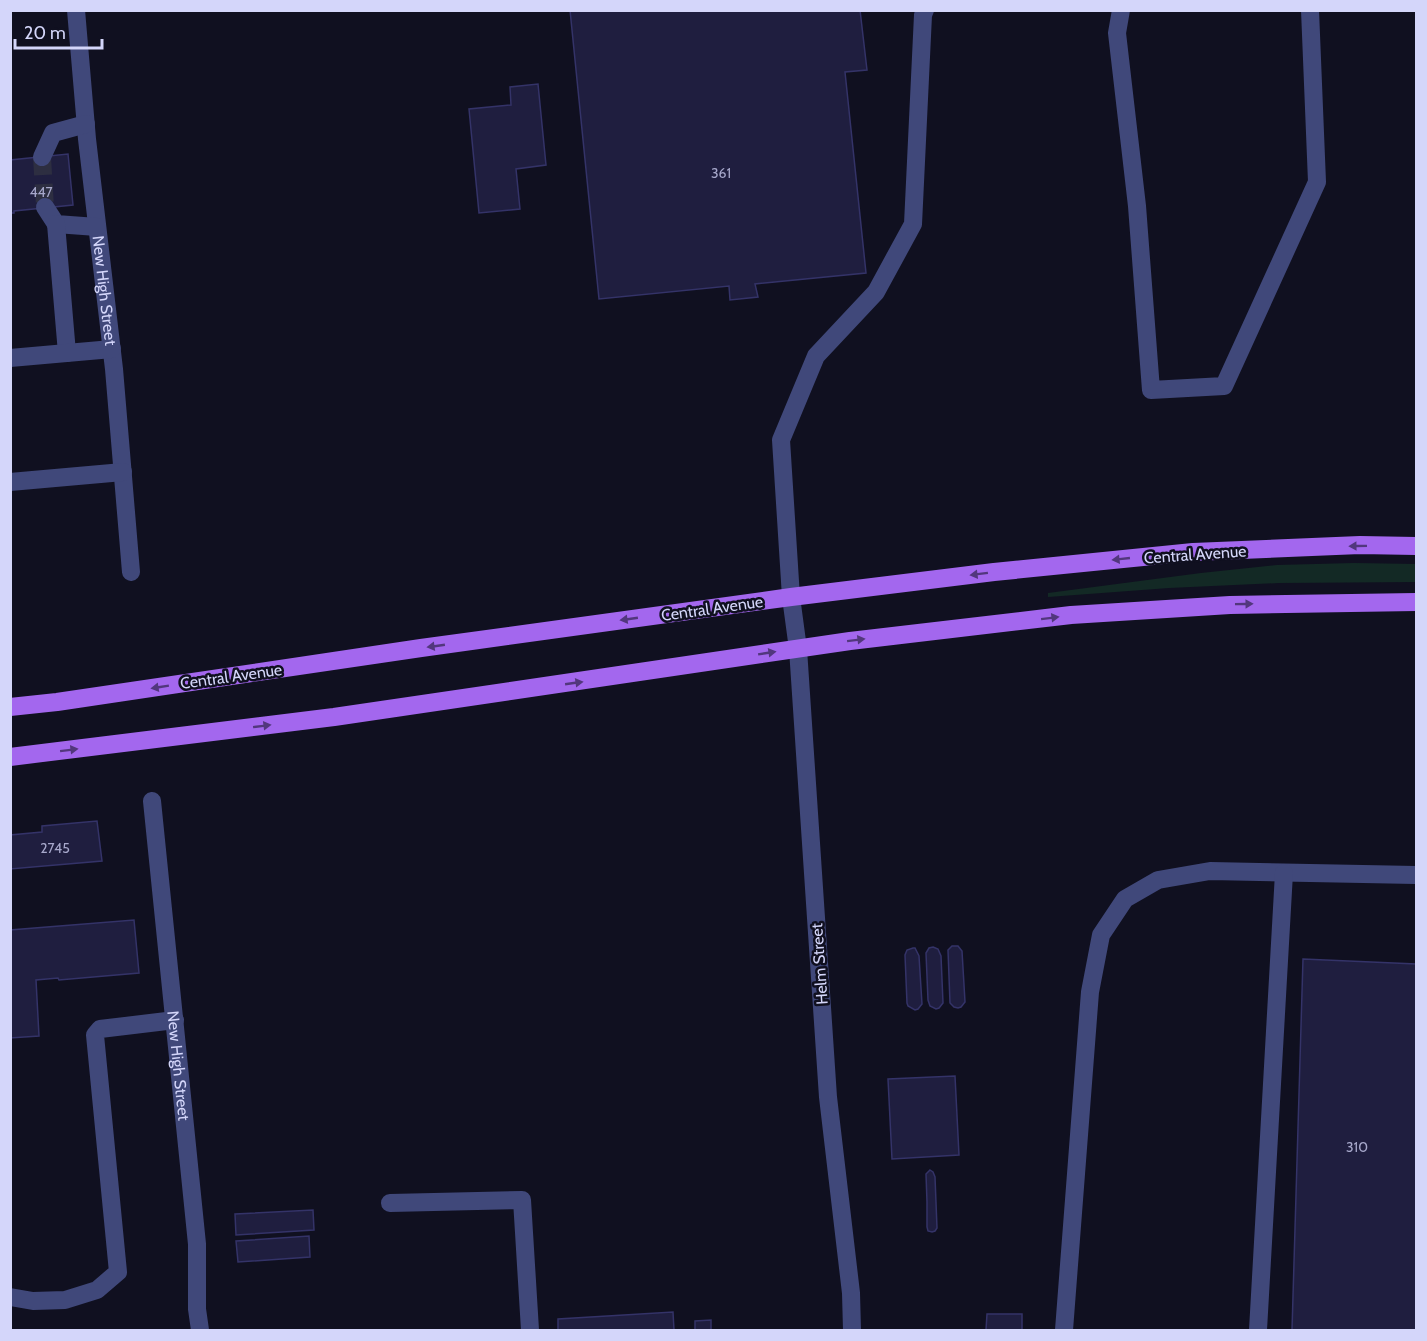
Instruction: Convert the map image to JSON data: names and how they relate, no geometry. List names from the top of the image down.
{
  "streets": {
    "main road": ["Central Avenue"],
    "street": ["New High Street", "Helm Street"]
  },
  "crossings": [
    ["Central Avenue", "Helm Street"]
  ],
  "house_numbers": [
    "361",
    "447",
    "2745",
    "310"
  ],
  "scale_bar": "20 m"
}
